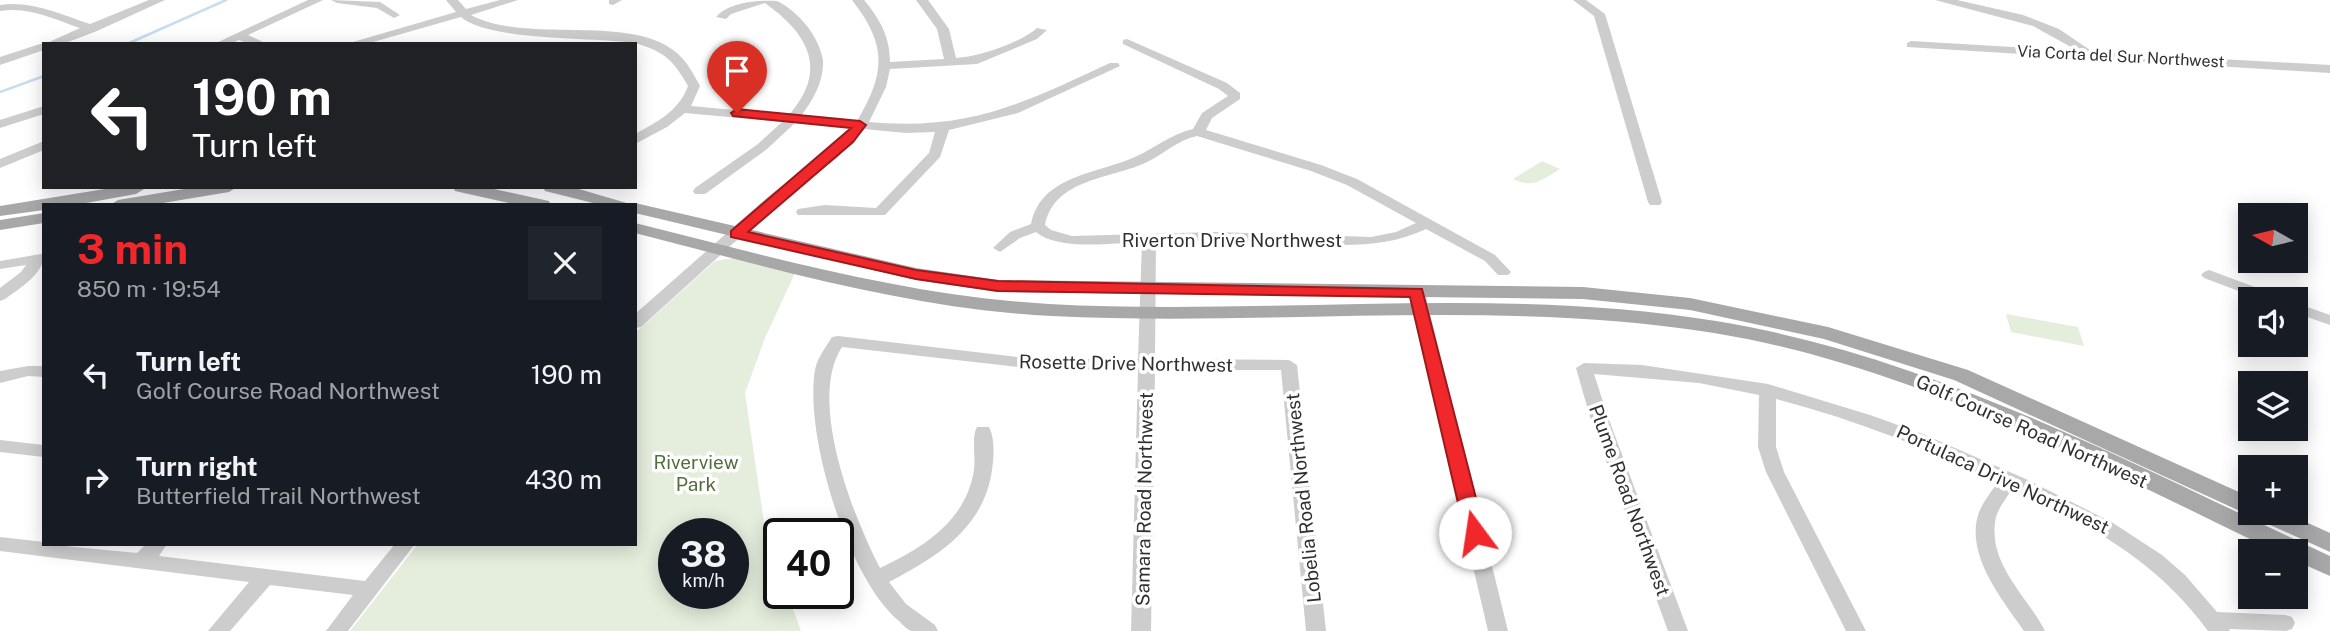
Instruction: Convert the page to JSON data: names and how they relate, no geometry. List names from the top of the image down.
{
  "streets": {
    "main road": ["Golf Course Road Northwest"],
    "street": [
      "Via Corta del Sur Northwest",
      "Riverton Drive Northwest",
      "Rosette Drive Northwest",
      "Portulaca Drive Northwest",
      "Lobelia Road Northwest",
      "Samara Road Northwest",
      "Plume Road Northwest"
    ]
  },
  "crossings": [
    ["Riverton Drive Northwest", "Samara Road Northwest"],
    ["Rosette Drive Northwest", "Lobelia Road Northwest"],
    ["Rosette Drive Northwest", "Samara Road Northwest"],
    ["Golf Course Road Northwest", "Samara Road Northwest"],
    ["Portulaca Drive Northwest", "Plume Road Northwest"]
  ],
  "parks": ["Riverview Park"],
  "north": "left",
  "page": {
    "turn": ["190 m", "Turn left"],
    "map_buttons": ["+", "−"],
    "heading": ["3 min", "850 m · 19:54"],
    "list": [
      {
        "name": "Turn left",
        "note": "Golf Course Road Northwest",
        "value": "190 m"
      },
      {
        "name": "Turn right",
        "note": "Butterfield Trail Northwest",
        "value": "430 m"
      }
    ],
    "speed": "38 km/h",
    "limit": "40"
  }
}
